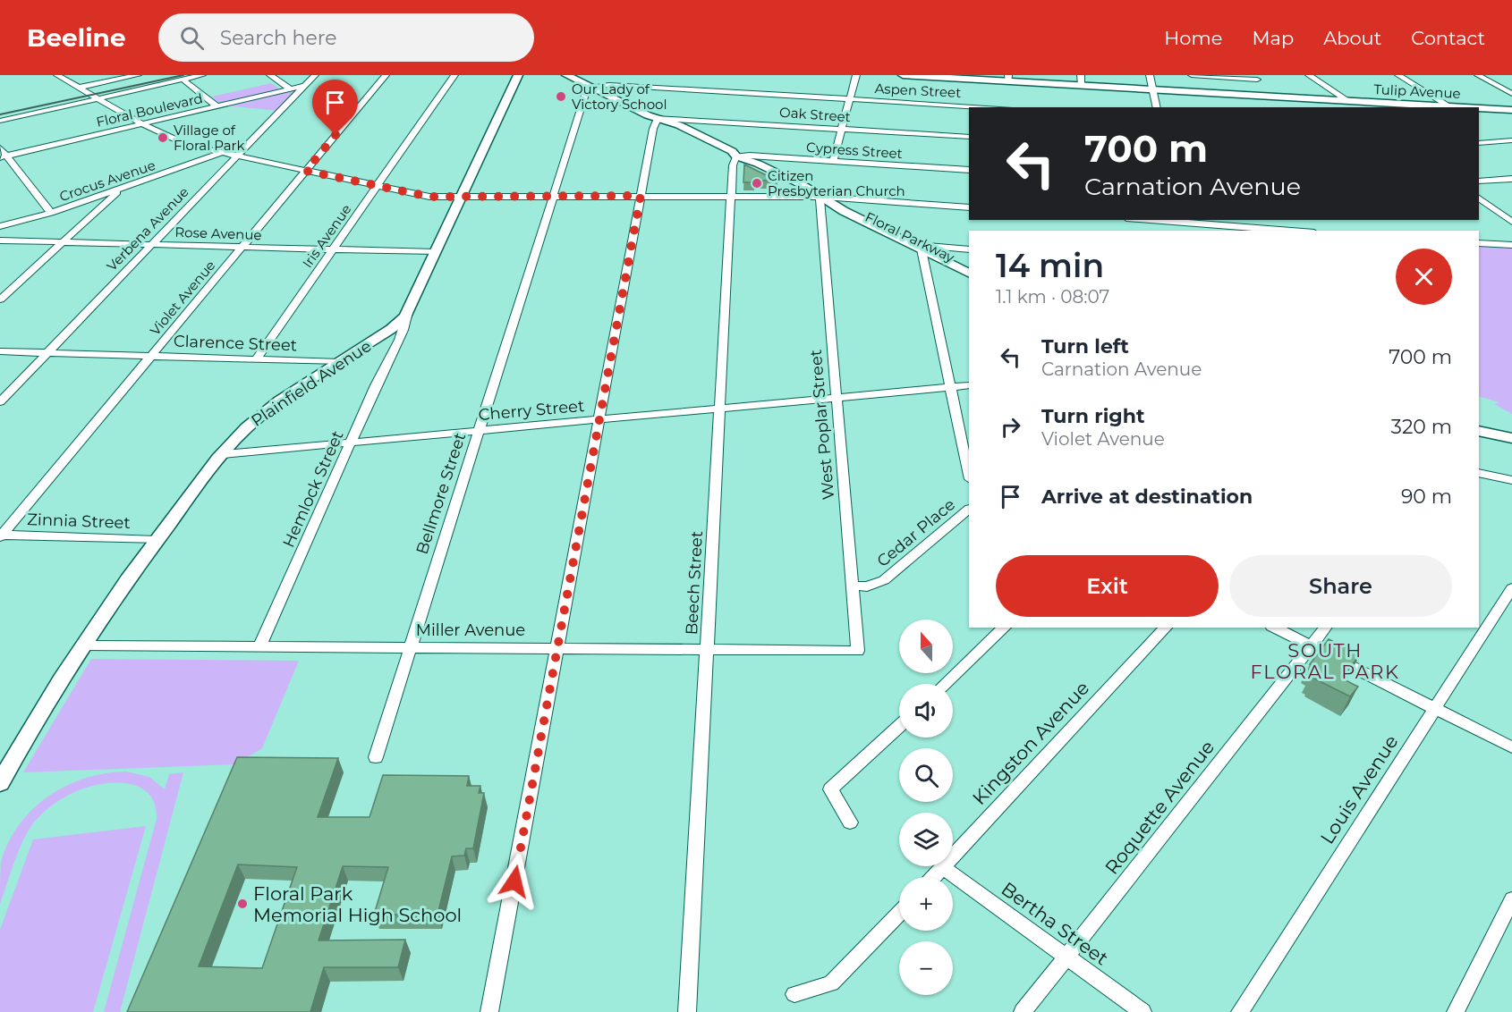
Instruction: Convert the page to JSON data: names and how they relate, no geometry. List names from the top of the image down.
{
  "streets": {
    "main road": ["Tulip Avenue", "Floral Parkway", "Plainfield Avenue"],
    "street": [
      "Aspen Street",
      "Floral Boulevard",
      "Oak Street",
      "Cypress Street",
      "Crocus Avenue",
      "Verbena Avenue",
      "Rose Avenue",
      "Iris Avenue",
      "Violet Avenue",
      "Clarence Street",
      "Cherry Street",
      "West Poplar Street",
      "Hemlock Street",
      "Bellmore Street",
      "Zinnia Street",
      "Cedar Place",
      "Beech Street",
      "Miller Avenue",
      "Kingston Avenue",
      "Louis Avenue",
      "Roquette Avenue",
      "Bertha Street"
    ]
  },
  "crossings": [
    ["Aspen Street", "Floral Parkway"],
    ["Aspen Street", "Bellmore Street"],
    ["Floral Boulevard", "Verbena Avenue"],
    ["Oak Street", "Floral Parkway"],
    ["Cypress Street", "Floral Parkway"],
    ["Cypress Street", "Beech Street"],
    ["Verbena Avenue", "Rose Avenue"],
    ["Verbena Avenue", "Clarence Street"],
    ["Rose Avenue", "Iris Avenue"],
    ["Rose Avenue", "Violet Avenue"],
    ["Rose Avenue", "Plainfield Avenue"],
    ["Iris Avenue", "Clarence Street"],
    ["Floral Parkway", "Cherry Street"],
    ["Floral Parkway", "West Poplar Street"],
    ["Floral Parkway", "Bellmore Street"],
    ["Floral Parkway", "Beech Street"],
    ["Violet Avenue", "Clarence Street"],
    ["Violet Avenue", "Zinnia Street"],
    ["Clarence Street", "Plainfield Avenue"],
    ["Plainfield Avenue", "Cherry Street"],
    ["Plainfield Avenue", "Hemlock Street"],
    ["Plainfield Avenue", "Zinnia Street"],
    ["Plainfield Avenue", "Miller Avenue"],
    ["Cherry Street", "West Poplar Street"],
    ["Cherry Street", "Hemlock Street"],
    ["Cherry Street", "Bellmore Street"],
    ["Cherry Street", "Beech Street"],
    ["West Poplar Street", "Cedar Place"],
    ["West Poplar Street", "Miller Avenue"],
    ["Hemlock Street", "Miller Avenue"],
    ["Bellmore Street", "Miller Avenue"],
    ["Beech Street", "Miller Avenue"],
    ["Kingston Avenue", "Bertha Street"],
    ["Roquette Avenue", "Bertha Street"]
  ],
  "districts": ["SOUTH FLORAL PARK"],
  "places": [
    "Our Lady of Victory School",
    "Village of Floral Park",
    "Citizen Presbyterian Church",
    "Floral Park Memorial High School"
  ],
  "north": "top",
  "page": {
    "header": "Beeline",
    "search": "Search here",
    "nav": [
      "Home",
      "Map",
      "About",
      "Contact"
    ],
    "turn": ["700 m", "Carnation Avenue"],
    "heading": ["14 min", "1.1 km · 08:07"],
    "list": [
      {
        "name": "Turn left",
        "note": "Carnation Avenue",
        "value": "700 m"
      },
      {
        "name": "Turn right",
        "note": "Violet Avenue",
        "value": "320 m"
      },
      {
        "name": "Arrive at destination",
        "value": "90 m"
      }
    ],
    "buttons": ["Exit", "Share"],
    "map_buttons": ["+", "−"]
  }
}
